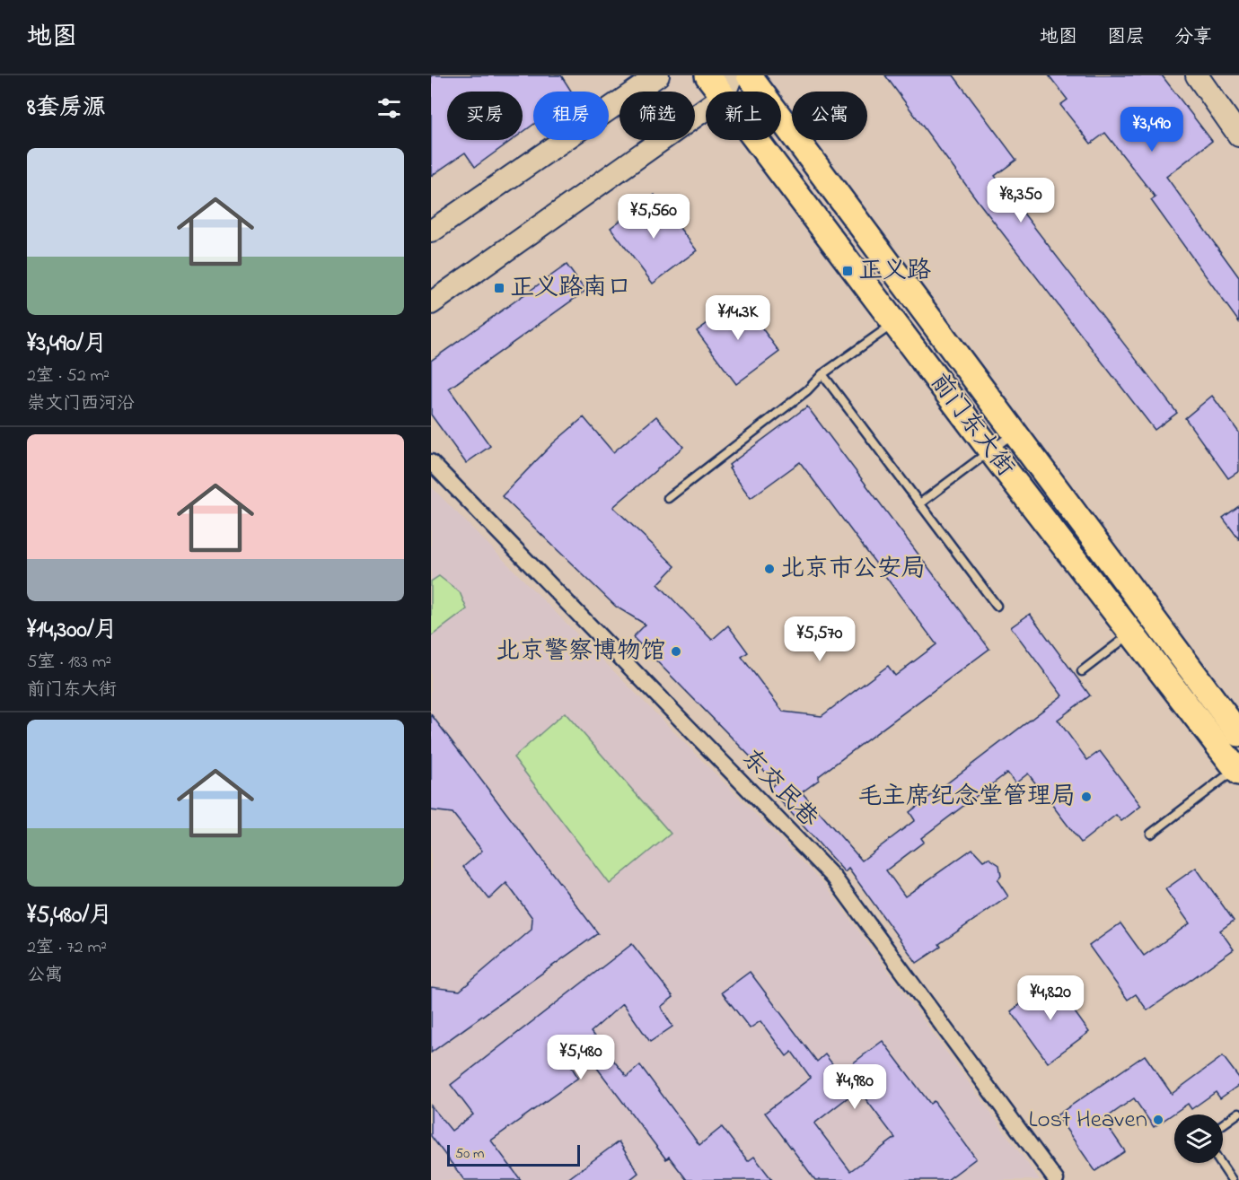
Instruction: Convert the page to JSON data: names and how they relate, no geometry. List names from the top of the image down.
{
  "streets": {
    "main road": ["前门东大街"],
    "street": ["东交民巷"]
  },
  "places": {
    "transit": ["正义路", "正义路南口"],
    "other": [
      "北京市公安局",
      "北京警察博物馆",
      "毛主席纪念堂管理局",
      "Lost Heaven"
    ]
  },
  "scale_bar": "50 m",
  "page": {
    "header": "地图",
    "nav": ["地图", "图层", "分享"],
    "heading": "8套房源",
    "chip": [
      "买房",
      "租房",
      "筛选",
      "新上",
      "公寓"
    ],
    "price": [
      "¥3,490",
      "¥8,350",
      "¥5,560",
      "¥14.3K",
      "¥5,570",
      "¥4,820",
      "¥5,480",
      "¥4,980"
    ],
    "list": [
      {
        "name": "¥3,490/月",
        "note": "2室 · 52 m² · 崇文门西河沿"
      },
      {
        "name": "¥14,300/月",
        "note": "5室 · 183 m² · 前门东大街"
      },
      {
        "name": "¥5,480/月",
        "note": "2室 · 72 m² · 公寓"
      }
    ],
    "scale": "50 m"
  }
}
